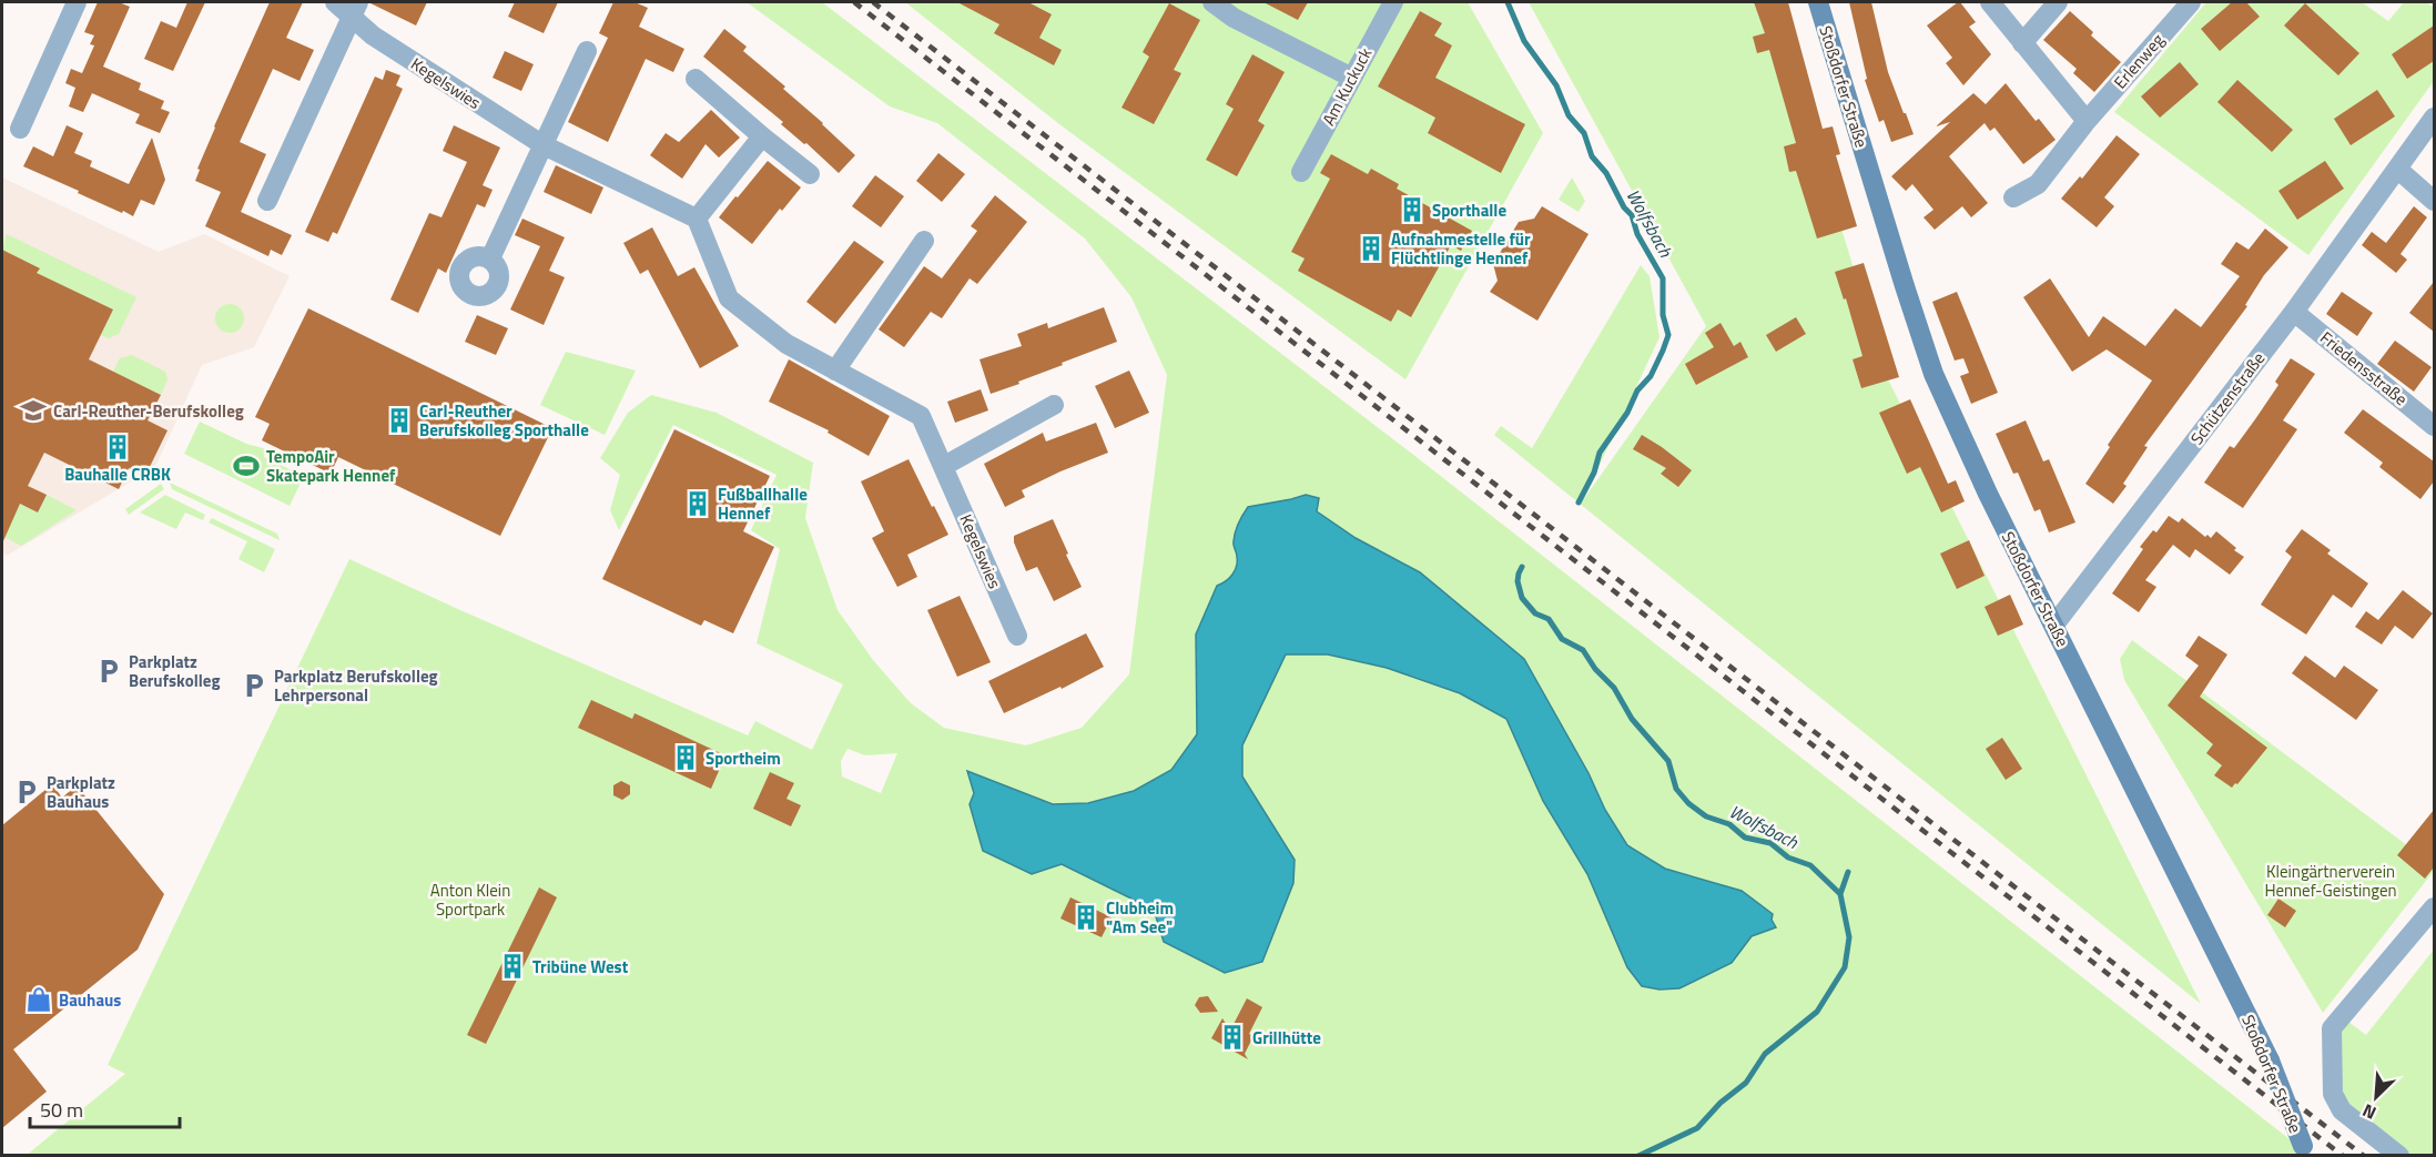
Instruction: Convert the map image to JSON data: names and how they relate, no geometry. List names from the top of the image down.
{
  "streets": {
    "main road": ["Stoßdorfer Straße"],
    "street": [
      "Erlenweg",
      "Kegelswies",
      "Am Kuckuck",
      "Friedensstraße",
      "Schützenstraße"
    ]
  },
  "crossings": [
    ["Stoßdorfer Straße", "Schützenstraße"],
    ["Friedensstraße", "Schützenstraße"]
  ],
  "water": ["Wolfsbach"],
  "parks": ["Kleingärtnerverein Hennef-Geistingen", "Anton Klein Sportpark"],
  "places": {
    "building": [
      "Sporthalle",
      "Aufnahmestelle für Flüchtlinge Hennef",
      "Carl-Reuther Berufskolleg Sporthalle",
      "Bauhalle CRBK",
      "Fußballhalle Hennef",
      "Sportheim",
      "Clubheim \"Am See\"",
      "Tribüne West",
      "Grillhütte"
    ],
    "school or university": ["Carl-Reuther-Berufskolleg"],
    "sports": ["TempoAir Skatepark Hennef"],
    "parking": ["Parkplatz Berufskolleg", "Parkplatz Berufskolleg Lehrpersonal", "Parkplatz Bauhaus"],
    "shop": ["Bauhaus"]
  },
  "scale_bar": "50 m",
  "north": "bottom left"
}
